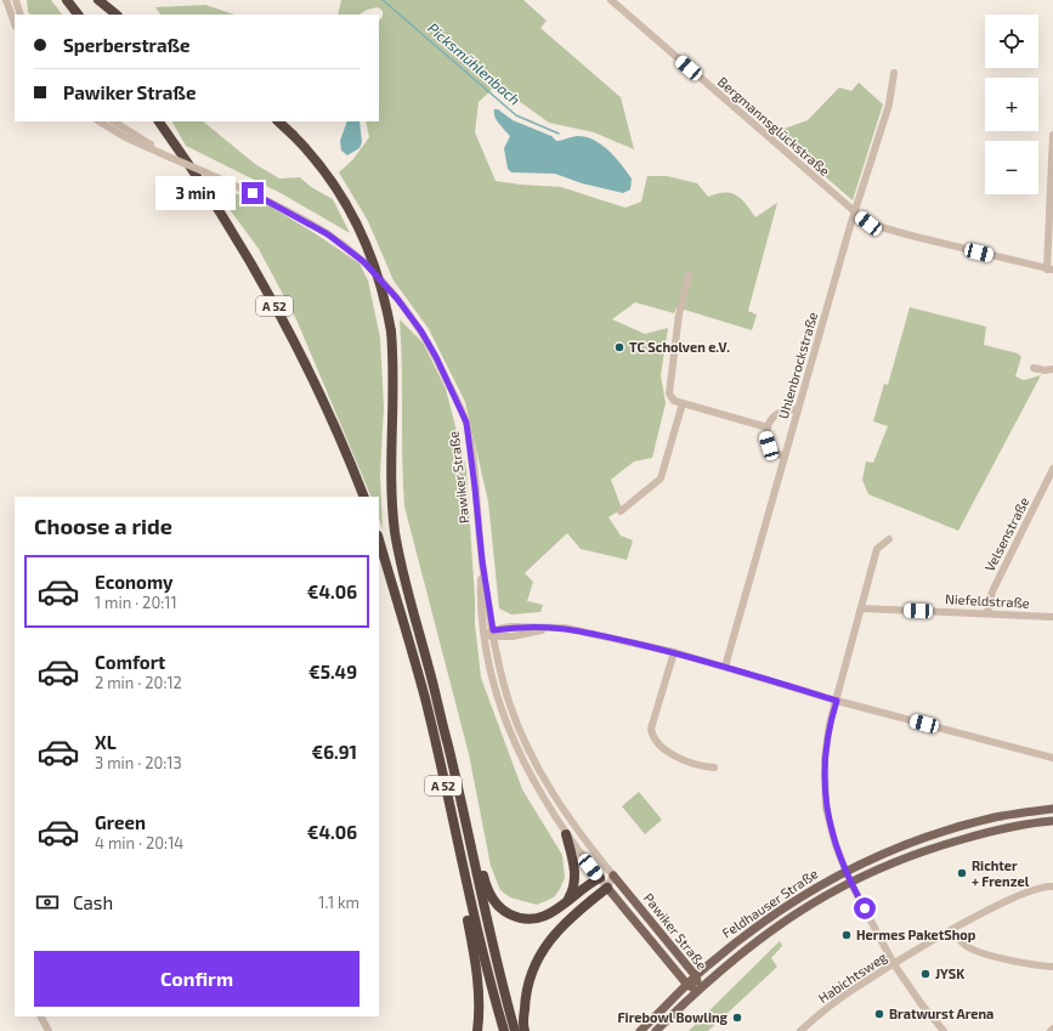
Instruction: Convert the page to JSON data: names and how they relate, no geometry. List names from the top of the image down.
{
  "streets": {
    "highway": ["A 52"],
    "main road": ["Pawiker Straße", "Feldhauser Straße"],
    "street": [
      "Bergmannsglückstraße",
      "Uhlenbrockstraße",
      "Velsenstraße",
      "Niefeldstraße",
      "Habichtsweg"
    ]
  },
  "crossings": [
    ["Bergmannsglückstraße", "Uhlenbrockstraße"],
    ["Pawiker Straße", "Feldhauser Straße"],
    ["Velsenstraße", "Niefeldstraße"]
  ],
  "water": ["Picksmühlenbach"],
  "places": [
    "TC Scholven e.V.",
    "Richter + Frenzel",
    "Hermes PaketShop",
    "JYSK",
    "Bratwurst Arena",
    "Firebowl Bowling"
  ],
  "page": {
    "map_buttons": ["+", "−"],
    "banner": ["Sperberstraße", "Pawiker Straße"],
    "bubble": "3 min",
    "heading": "Choose a ride",
    "list": [
      {
        "name": "Economy",
        "note": "1 min · 20:11",
        "value": "€4.06"
      },
      {
        "name": "Comfort",
        "note": "2 min · 20:12",
        "value": "€5.49"
      },
      {
        "name": "XL",
        "note": "3 min · 20:13",
        "value": "€6.91"
      },
      {
        "name": "Green",
        "note": "4 min · 20:14",
        "value": "€4.06"
      }
    ],
    "pay": ["Cash", "1.1 km"],
    "buttons": "Confirm"
  }
}
